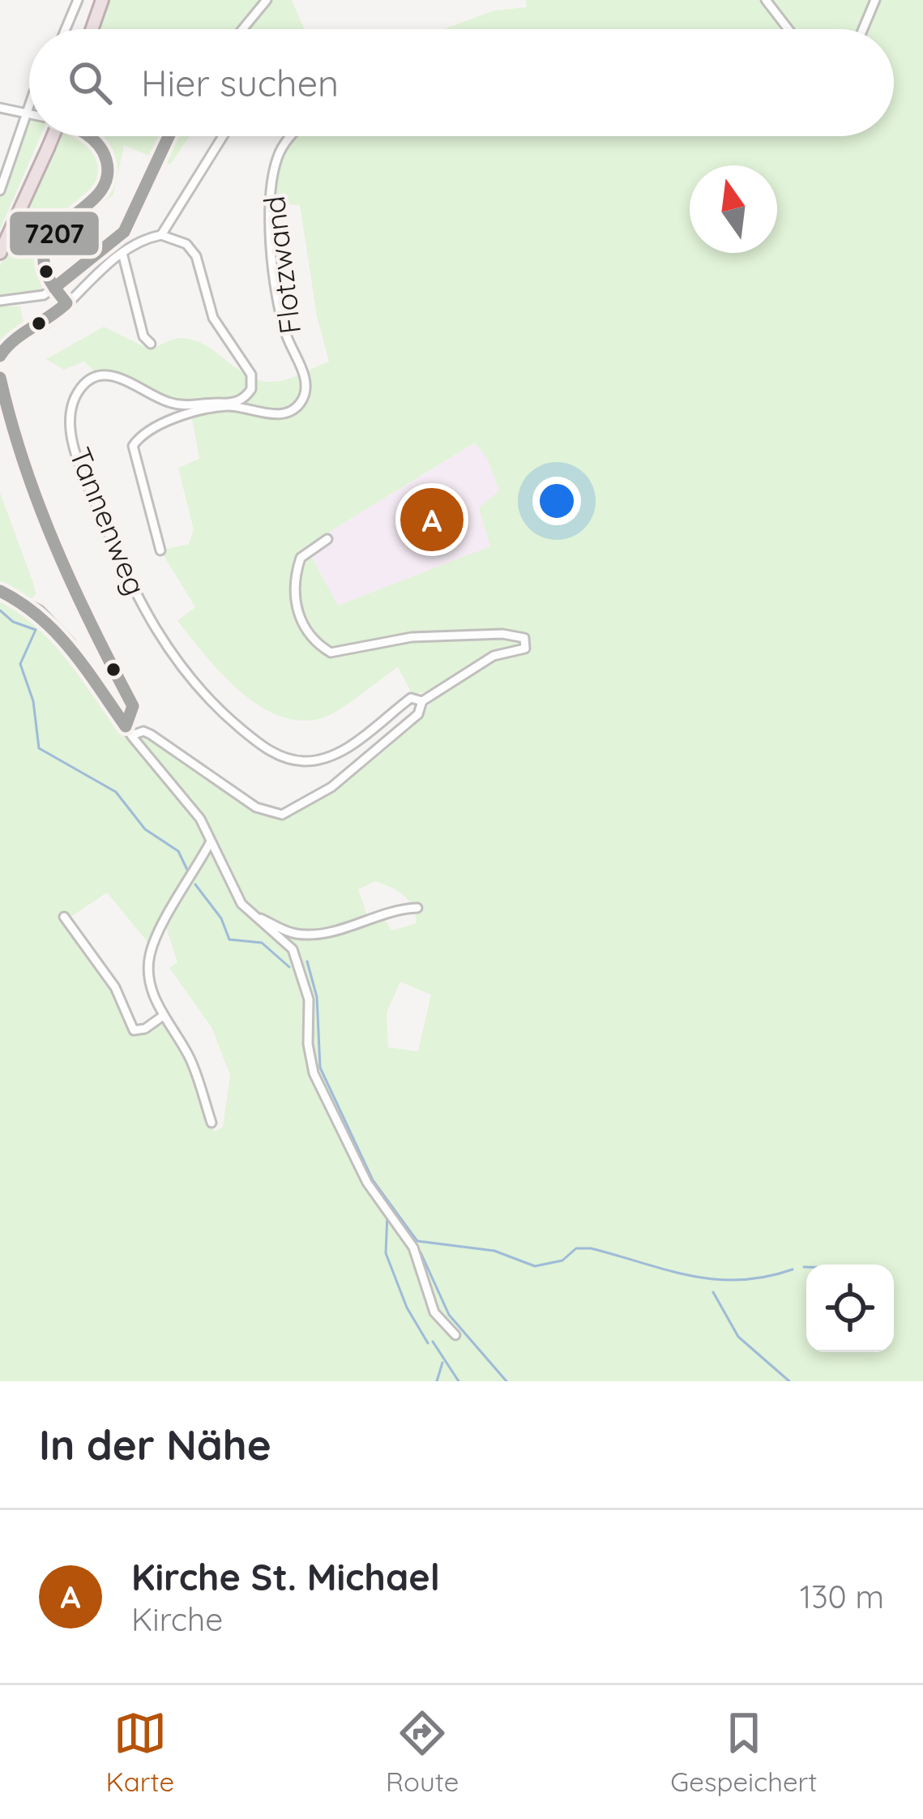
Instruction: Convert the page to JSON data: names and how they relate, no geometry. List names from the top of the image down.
{
  "streets": {
    "street": ["Flotzwand", "Tannenweg"]
  },
  "crossings": [
    ["Flotzwand", "Tannenweg"]
  ],
  "lines": ["transit line 7207"],
  "north": "top",
  "page": {
    "search": "Hier suchen",
    "pins": "A",
    "heading": "In der Nähe",
    "list": [
      {
        "mark": "A",
        "name": "Kirche St. Michael",
        "note": "Kirche",
        "value": "130 m"
      }
    ],
    "nav": ["Karte", "Route", "Gespeichert"]
  }
}
